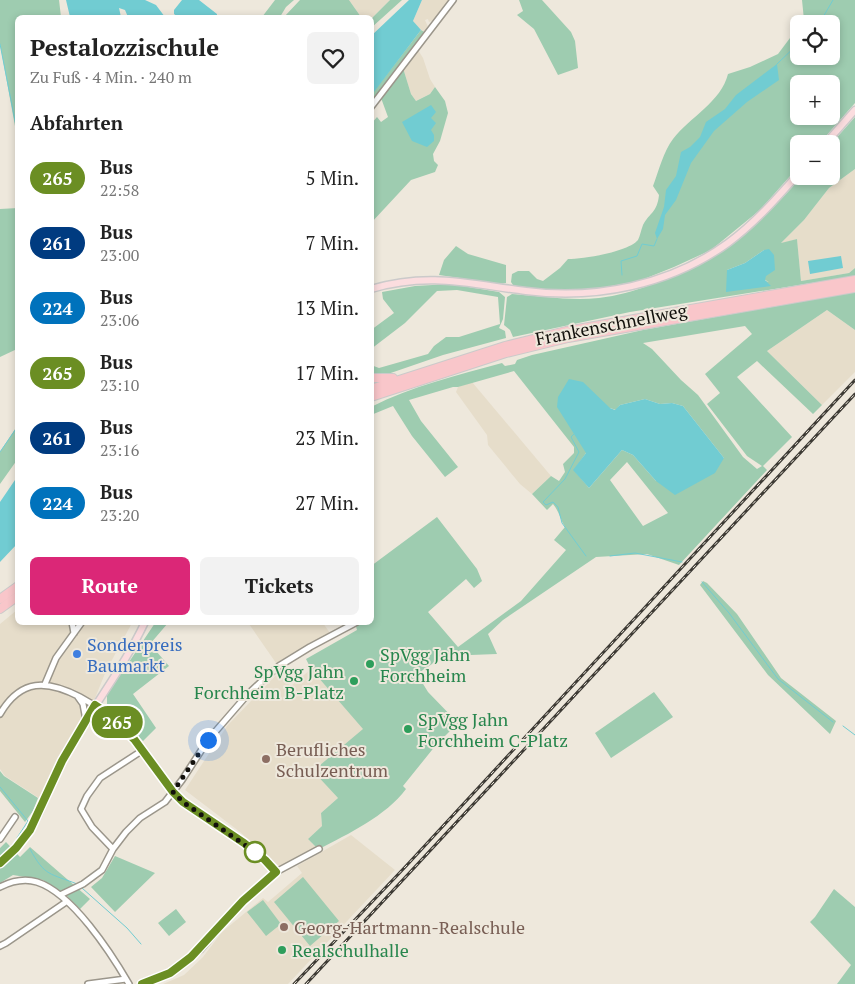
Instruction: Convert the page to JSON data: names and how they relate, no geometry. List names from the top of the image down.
{
  "streets": {
    "highway": ["Frankenschnellweg"]
  },
  "places": [
    "Sonderpreis Baumarkt",
    "SpVgg Jahn Forchheim",
    "SpVgg Jahn Forchheim B-Platz",
    "SpVgg Jahn Forchheim C-Platz",
    "Berufliches Schulzentrum",
    "Georg-Hartmann-Realschule",
    "Realschulhalle"
  ],
  "lines": ["bus line 265"],
  "page": {
    "on_map": "265",
    "map_buttons": ["+", "−"],
    "heading": [
      ["Pestalozzischule", "Zu Fuß · 4 Min. · 240 m"],
      "Abfahrten"
    ],
    "list": [
      {
        "mark": "265",
        "name": "Bus",
        "note": "22:58",
        "value": "5 Min."
      },
      {
        "mark": "261",
        "name": "Bus",
        "note": "23:00",
        "value": "7 Min."
      },
      {
        "mark": "224",
        "name": "Bus",
        "note": "23:06",
        "value": "13 Min."
      },
      {
        "mark": "265",
        "name": "Bus",
        "note": "23:10",
        "value": "17 Min."
      },
      {
        "mark": "261",
        "name": "Bus",
        "note": "23:16",
        "value": "23 Min."
      },
      {
        "mark": "224",
        "name": "Bus",
        "note": "23:20",
        "value": "27 Min."
      }
    ],
    "buttons": ["Route", "Tickets"]
  }
}
